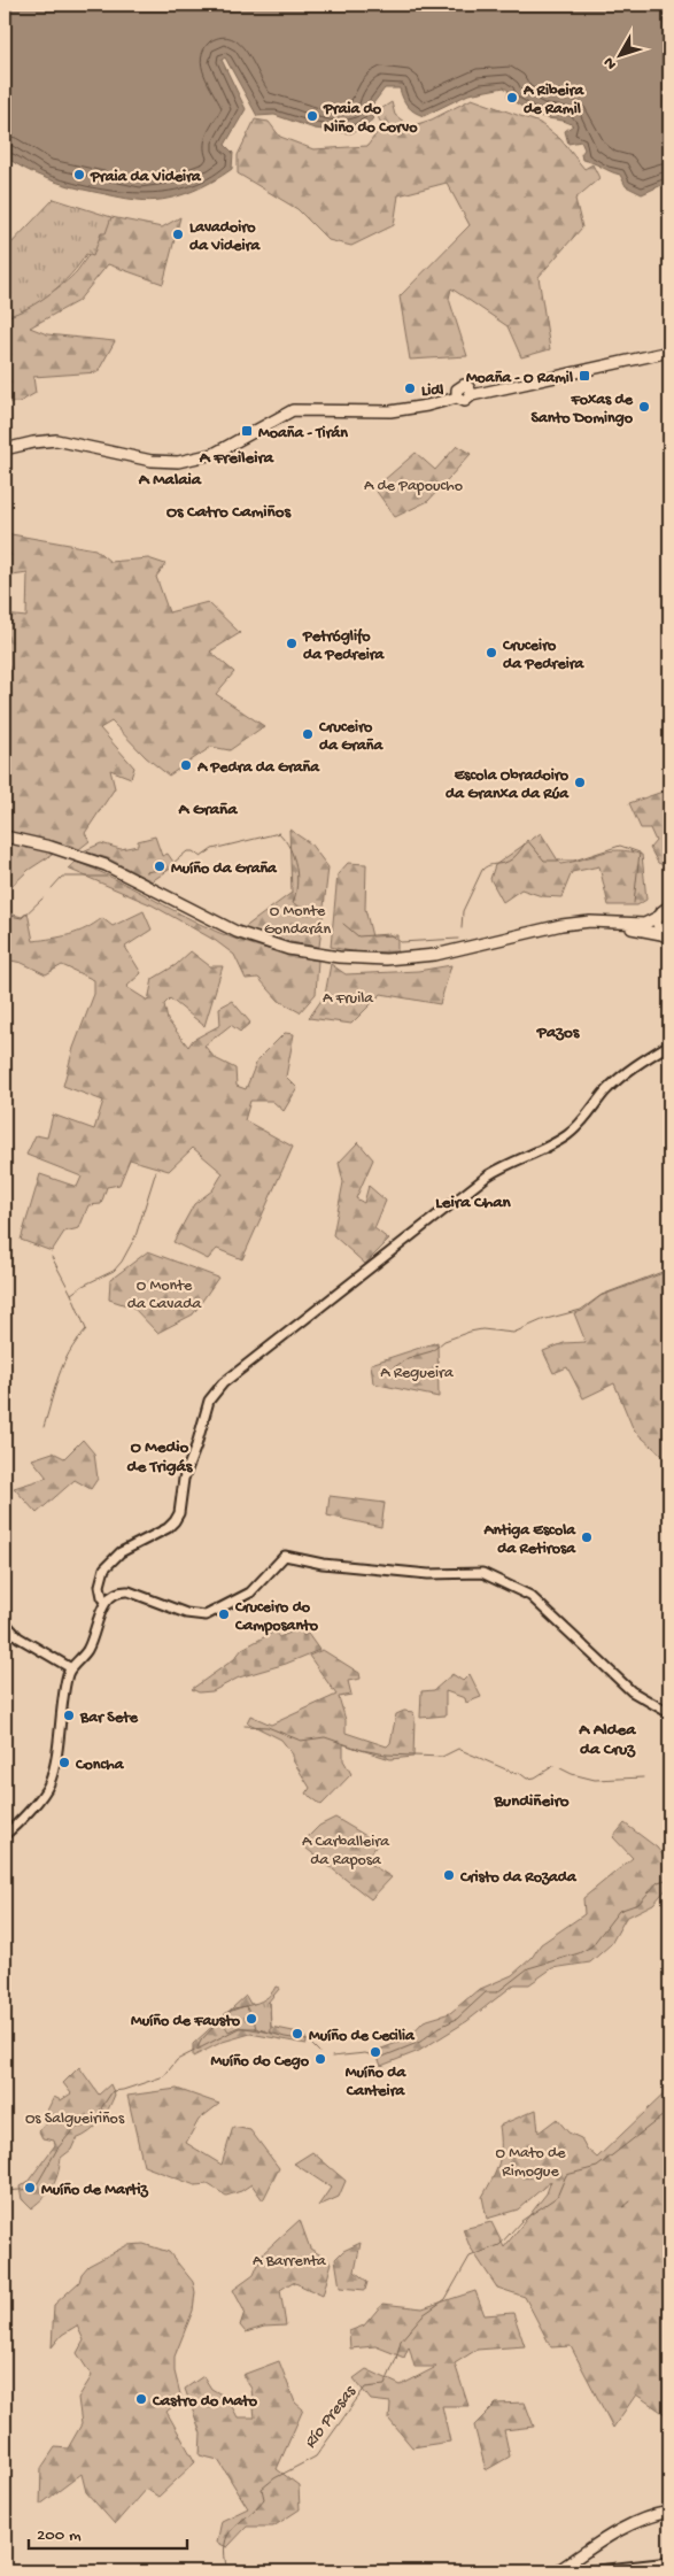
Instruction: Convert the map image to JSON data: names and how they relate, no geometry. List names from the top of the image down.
{
  "districts": [
    "A Freileira",
    "A Malaia",
    "Os Catro Camiños",
    "A Graña",
    "Pazos",
    "Leira Chan",
    "O Medio de Trigás",
    "A Aldea da Cruz",
    "Bundiñeiro"
  ],
  "water": ["Río Presas"],
  "parks": [
    "A de Papoucho",
    "O Monte Gondarán",
    "A Fruila",
    "O Monte da Cavada",
    "A Regueira",
    "A Carballeira da Raposa",
    "Os Salgueiriños",
    "O Mato de Rimogue",
    "A Barrenta"
  ],
  "places": {
    "other": [
      "A Ribeira de Ramil",
      "Praia do Niño do Corvo",
      "Praia da Videira",
      "Lavadoiro da Videira",
      "Lidl",
      "Foxas de Santo Domingo",
      "Petróglifo da Pedreira",
      "Cruceiro da Pedreira",
      "Cruceiro da Graña",
      "A Pedra da Graña",
      "Escola Obradoiro da Granxa da Rúa",
      "Muíño da Graña",
      "Antiga Escola da Retirosa",
      "Cruceiro do Camposanto",
      "Bar Sete",
      "Concha",
      "Cristo da Rozada",
      "Muíño de Fausto",
      "Muíño de Cecilia",
      "Muíño da Canteira",
      "Muíño do Cego",
      "Muíño de Martiz",
      "Castro do Mato"
    ],
    "transit": ["Moaña - O Ramil", "Moaña - Tirán"]
  },
  "scale_bar": "200 m",
  "north": "bottom left"
}
